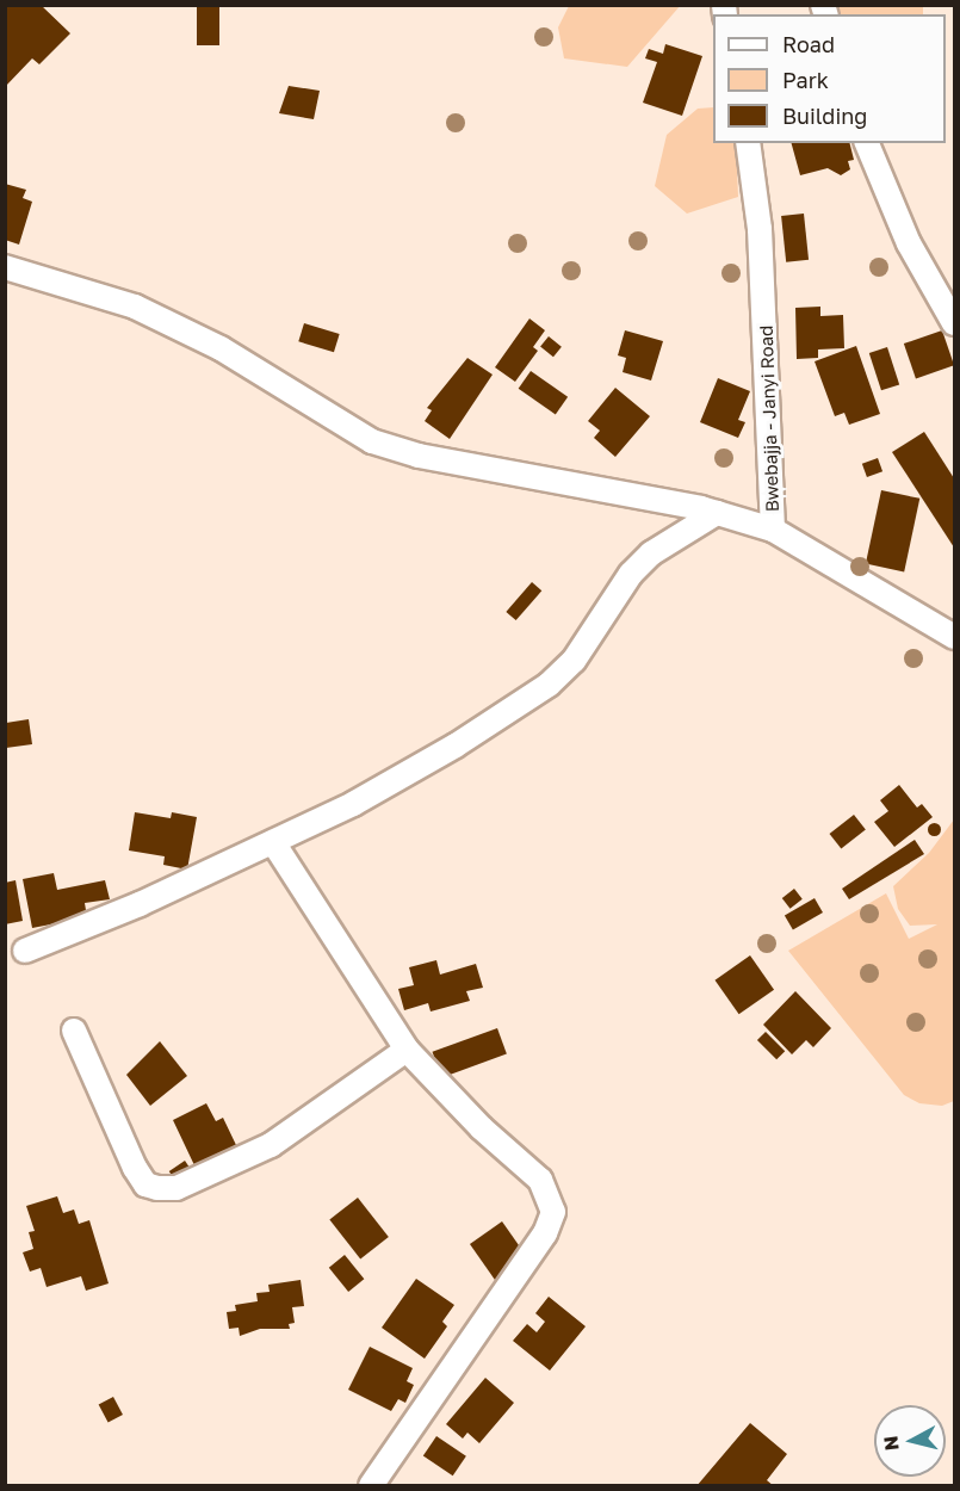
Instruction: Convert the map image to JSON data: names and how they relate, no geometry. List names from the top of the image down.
{
  "streets": {
    "street": ["Bwebajja - Janyi Road"]
  },
  "legend": ["Road", "Park", "Building"],
  "north": "left"
}
